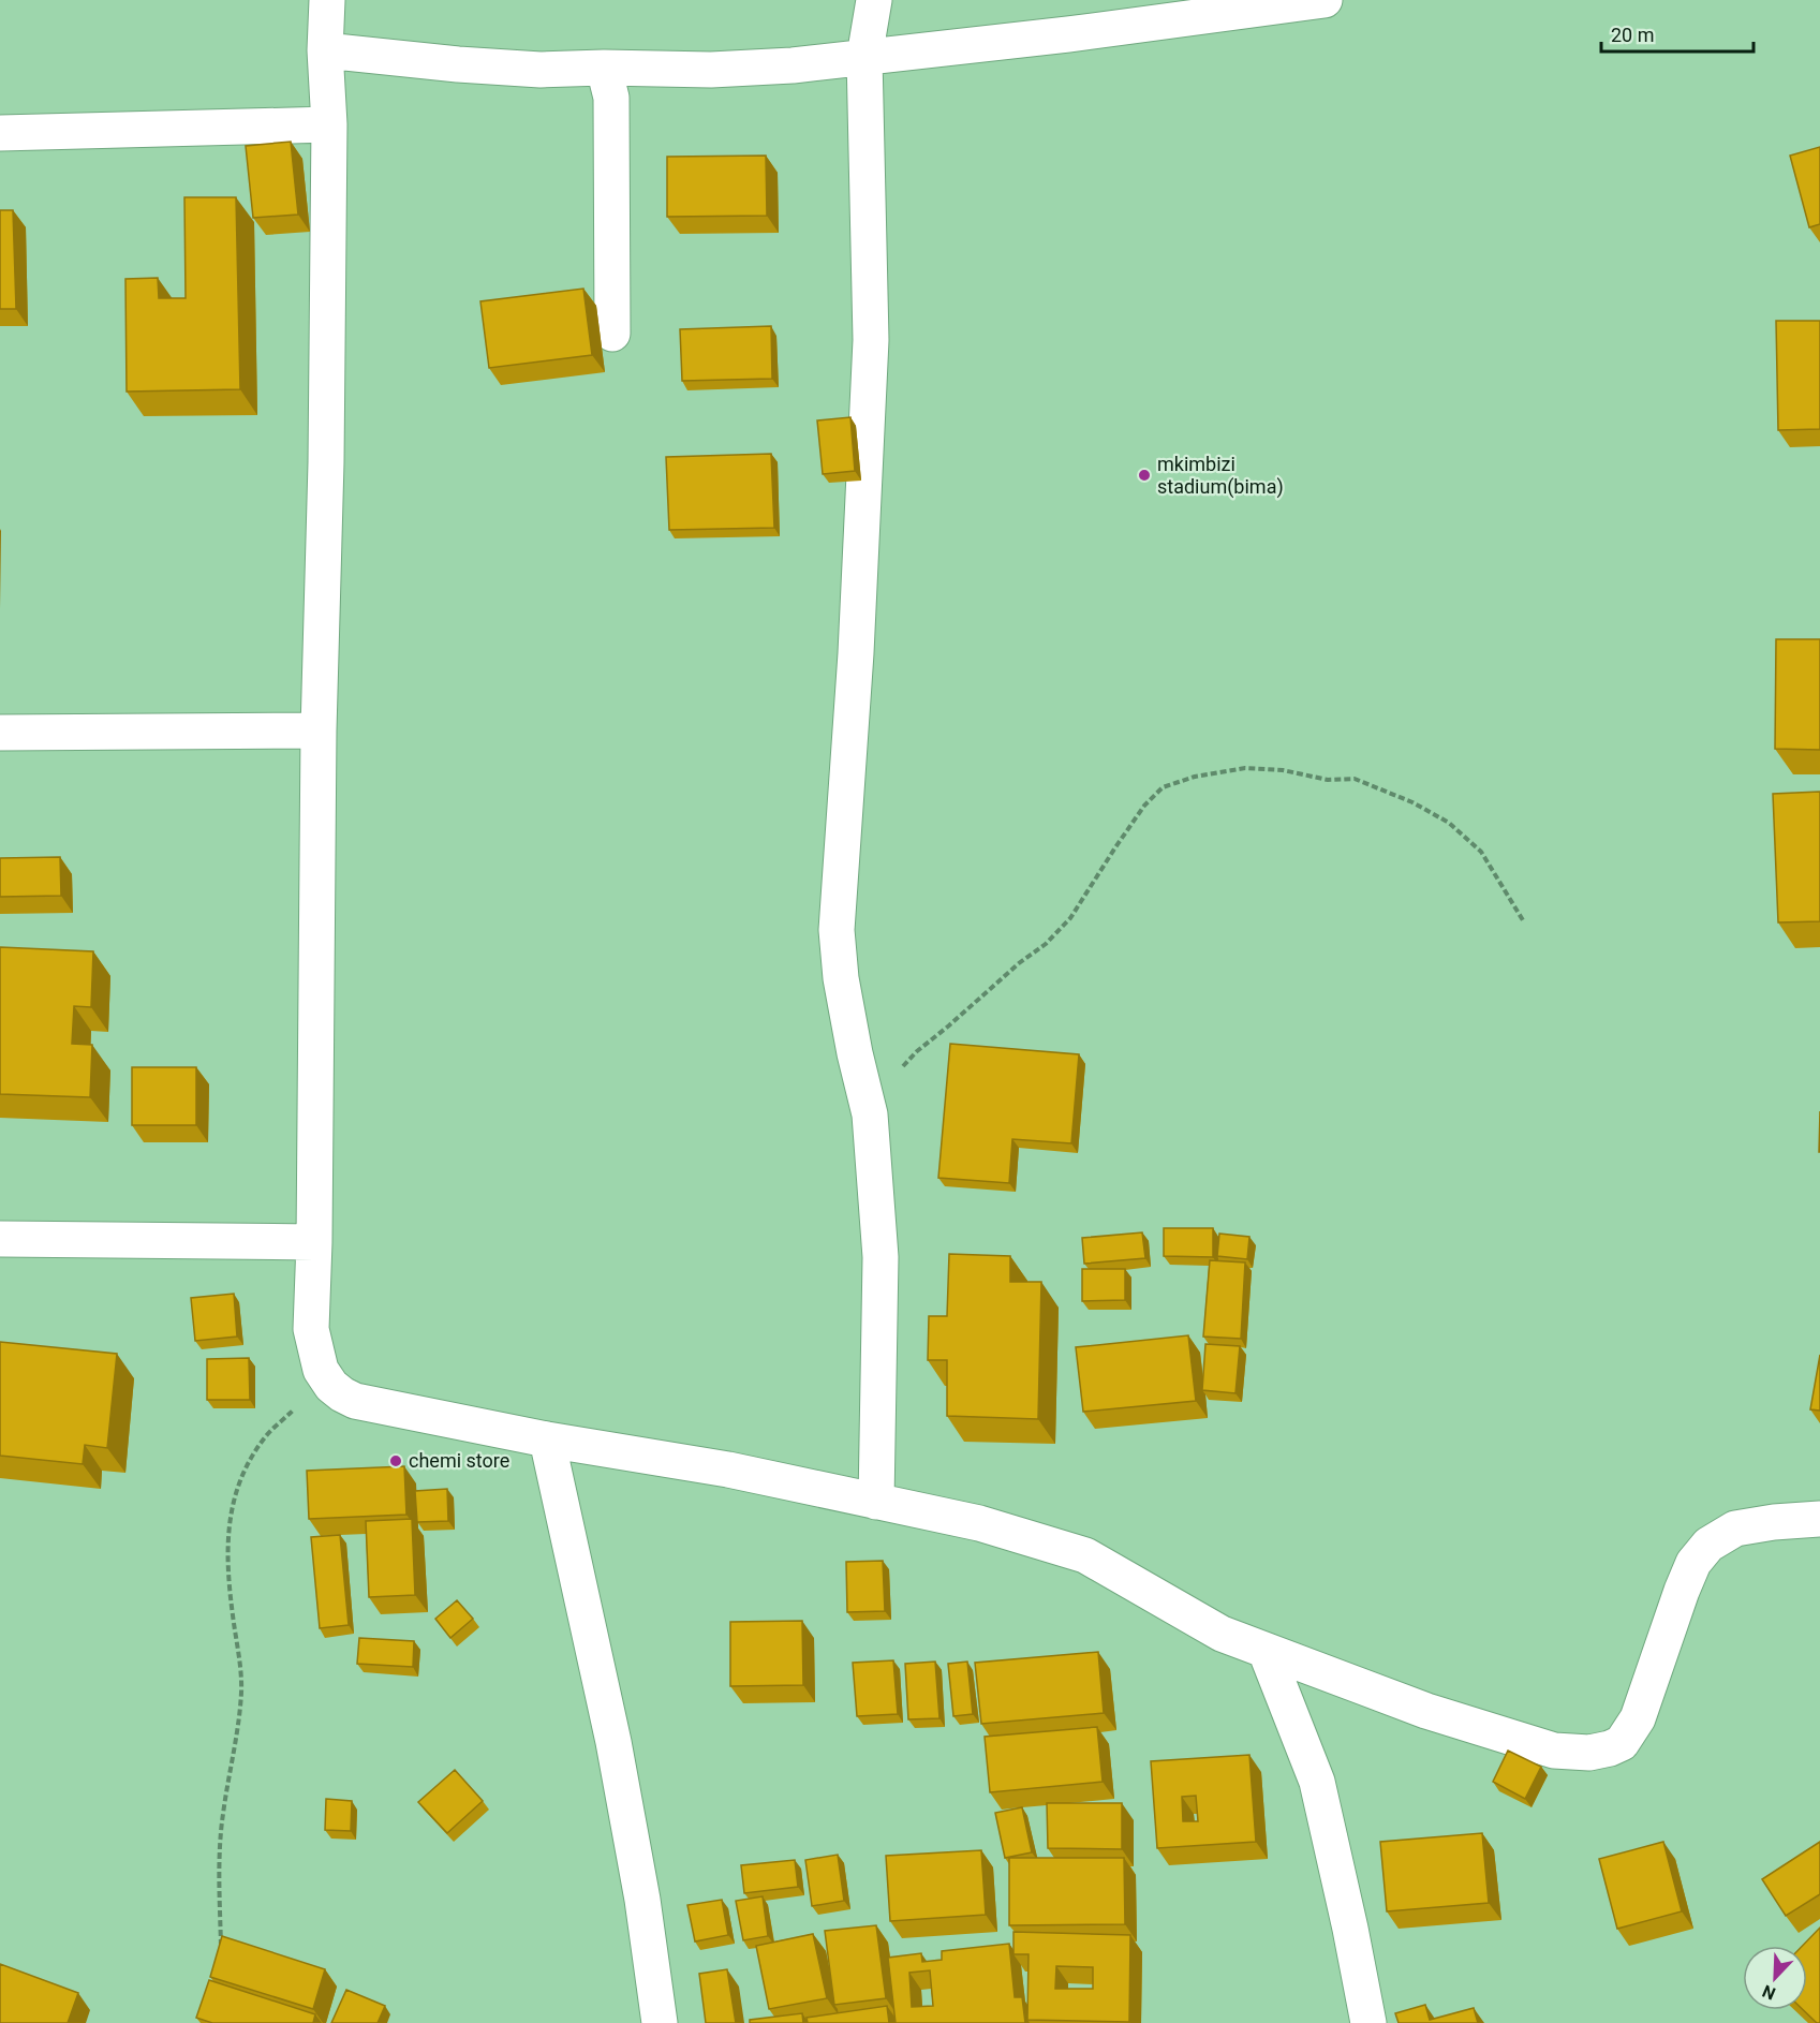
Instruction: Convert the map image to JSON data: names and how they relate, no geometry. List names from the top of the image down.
{
  "places": ["mkimbizi stadium(bima)", "chemi store"],
  "scale_bar": "20 m",
  "north": "bottom left"
}
